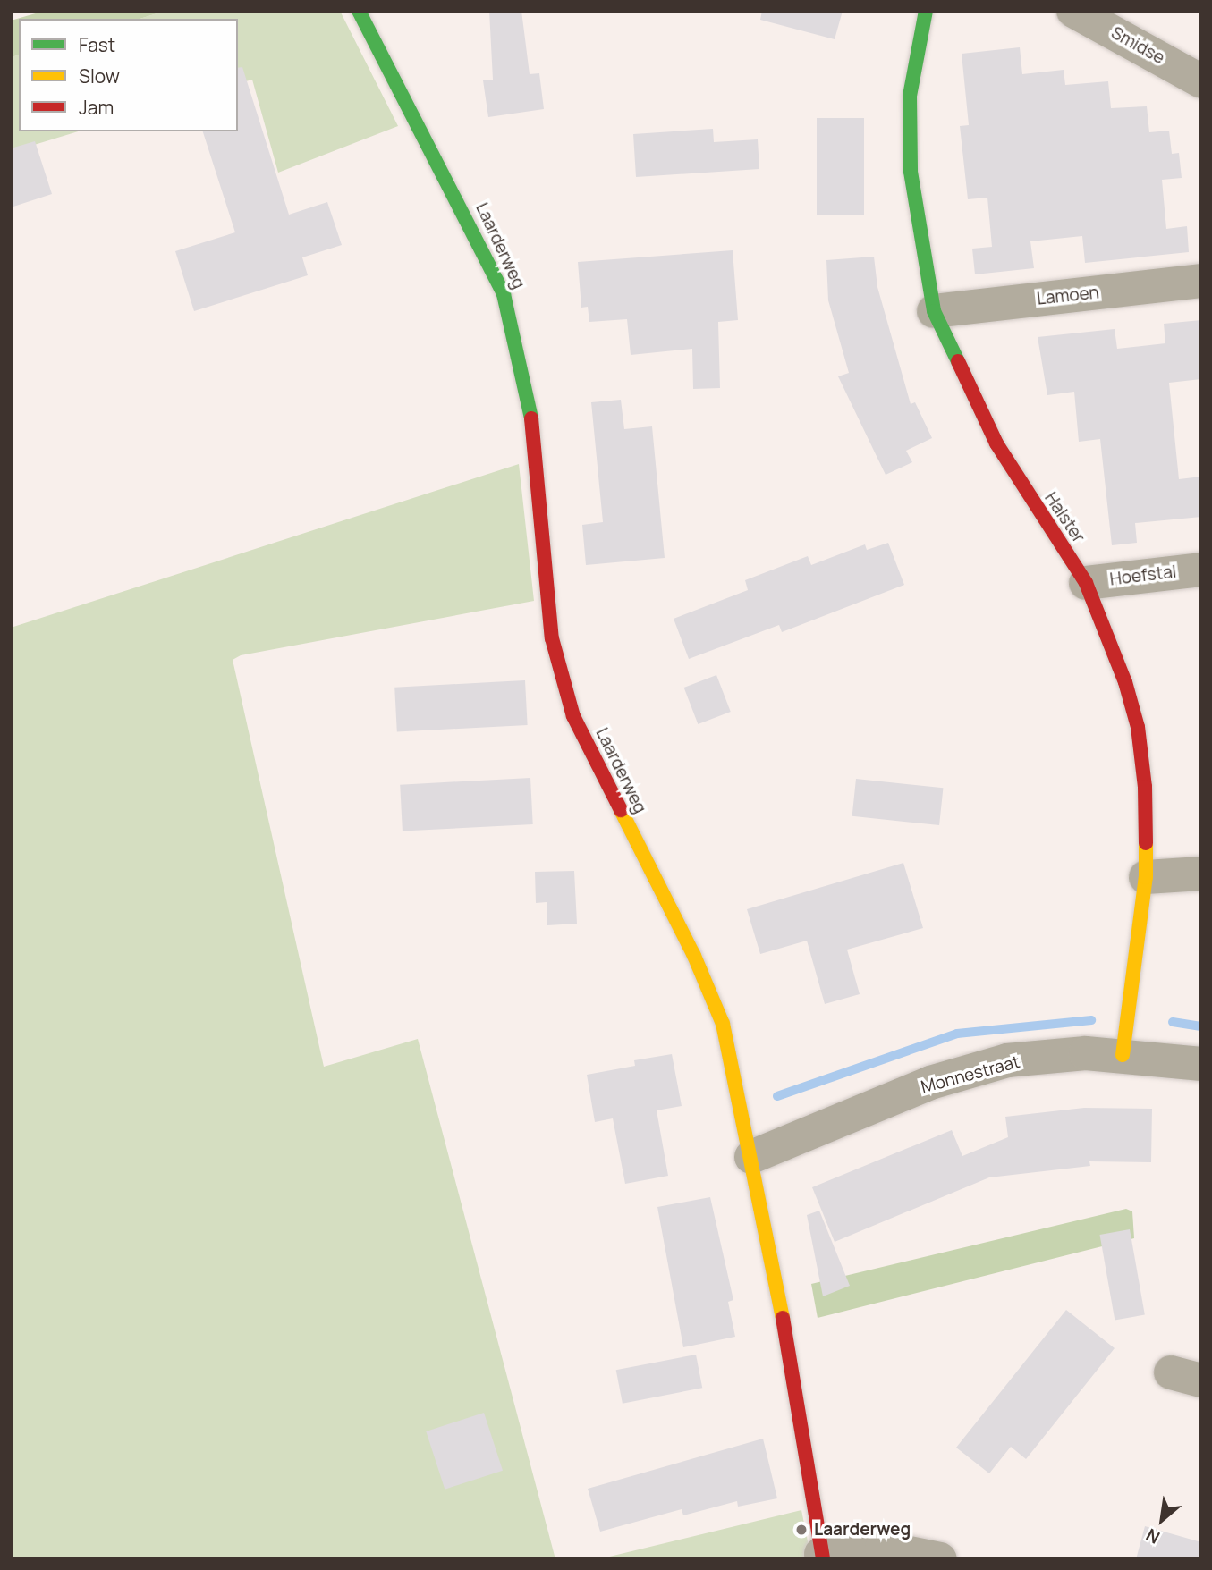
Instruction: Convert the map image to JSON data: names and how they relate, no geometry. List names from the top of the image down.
{
  "streets": {
    "street": [
      "Smidse",
      "Laarderweg",
      "Lamoen",
      "Halster",
      "Hoefstal",
      "Monnestraat"
    ]
  },
  "crossings": [
    ["Laarderweg", "Monnestraat"],
    ["Lamoen", "Halster"],
    ["Halster", "Hoefstal"],
    ["Halster", "Monnestraat"]
  ],
  "places": ["Laarderweg"],
  "legend": ["Fast", "Slow", "Jam"],
  "north": "bottom left"
}
